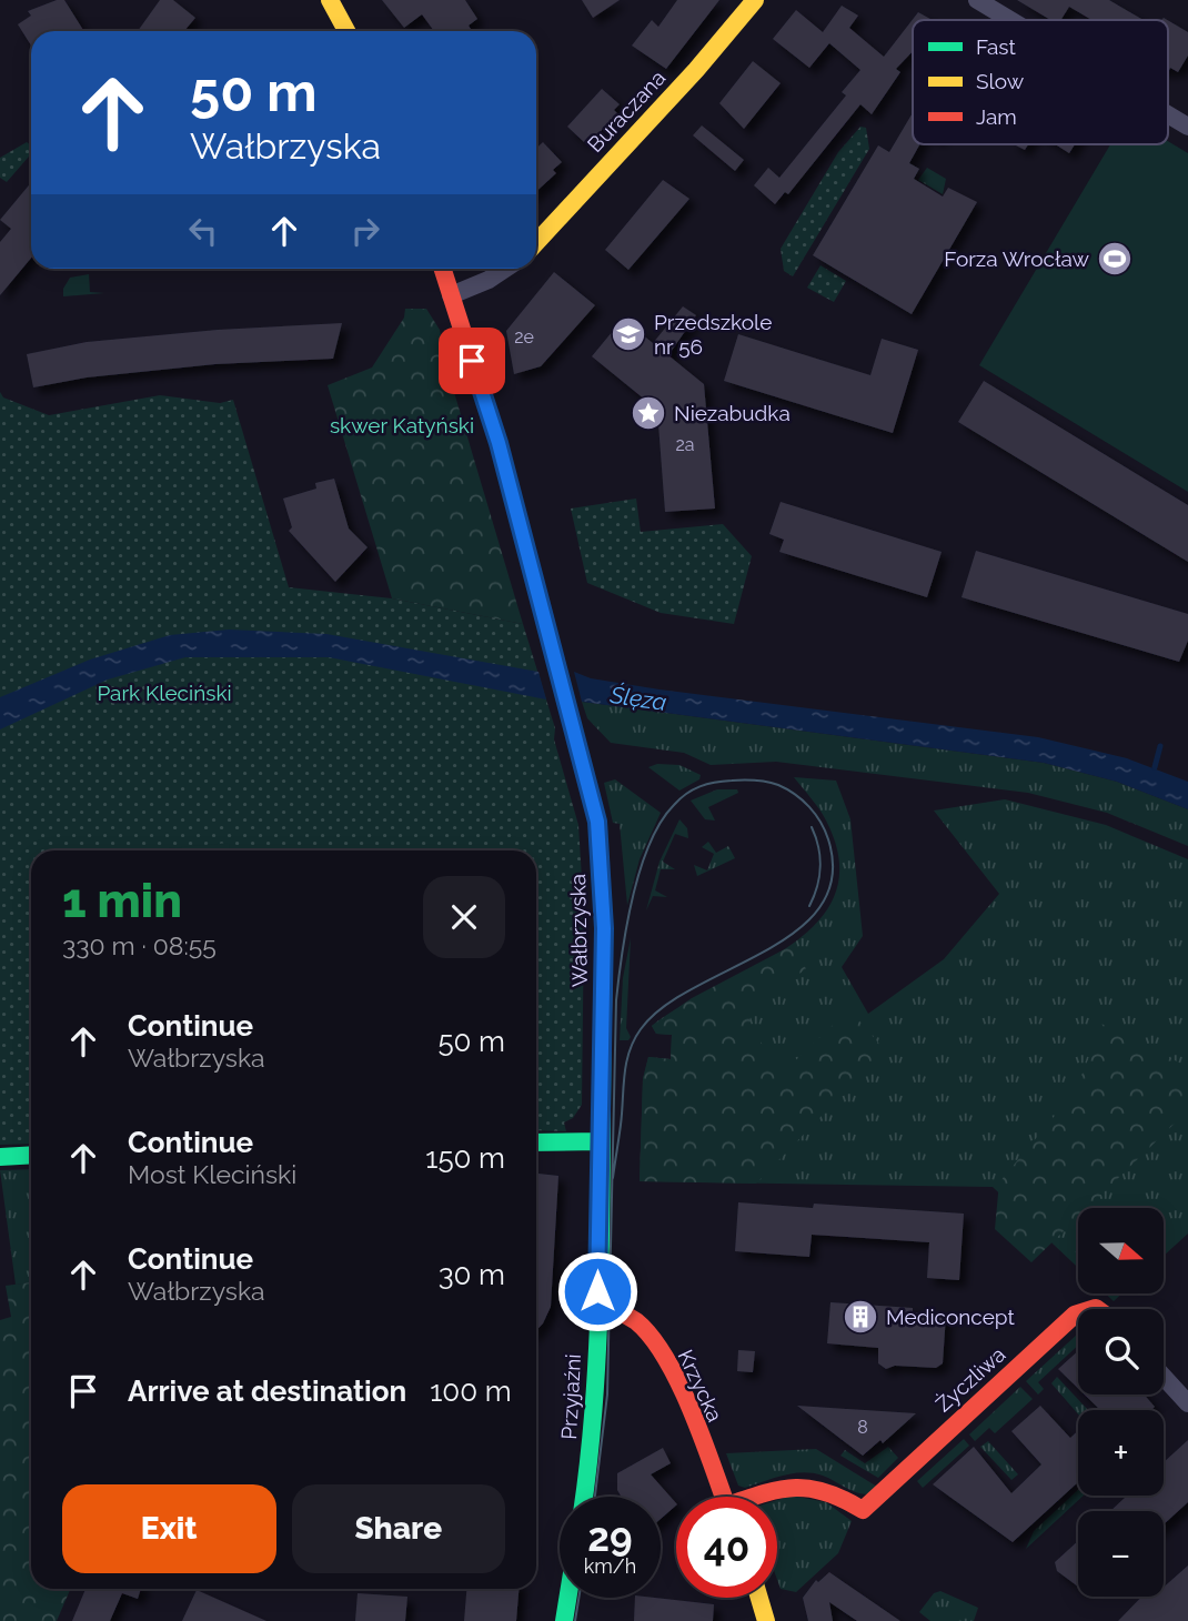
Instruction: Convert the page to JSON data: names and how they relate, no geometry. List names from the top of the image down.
{
  "streets": {
    "street": [
      "Buraczana",
      "Wałbrzyska",
      "Życzliwa",
      "Krzycka",
      "Przyjaźni"
    ]
  },
  "crossings": [
    ["Wałbrzyska", "Przyjaźni"],
    ["Krzycka", "Przyjaźni"]
  ],
  "water": ["Ślęza"],
  "parks": ["skwer Katyński", "Park Kleciński"],
  "places": {
    "sports": ["Forza Wrocław"],
    "school or university": ["Przedszkole nr 56"],
    "place": ["Niezabudka"],
    "building": ["Mediconcept"]
  },
  "house_numbers": ["2e", "2a", "8"],
  "legend": ["Fast", "Slow", "Jam"],
  "north": "right",
  "page": {
    "turn": ["50 m", "Wałbrzyska"],
    "heading": ["1 min", "330 m · 08:55"],
    "list": [
      {
        "name": "Continue",
        "note": "Wałbrzyska",
        "value": "50 m"
      },
      {
        "name": "Continue",
        "note": "Most Kleciński",
        "value": "150 m"
      },
      {
        "name": "Continue",
        "note": "Wałbrzyska",
        "value": "30 m"
      },
      {
        "name": "Arrive at destination",
        "value": "100 m"
      }
    ],
    "map_buttons": ["+", "−"],
    "buttons": ["Exit", "Share"],
    "speed": "29 km/h",
    "limit": "40"
  }
}
